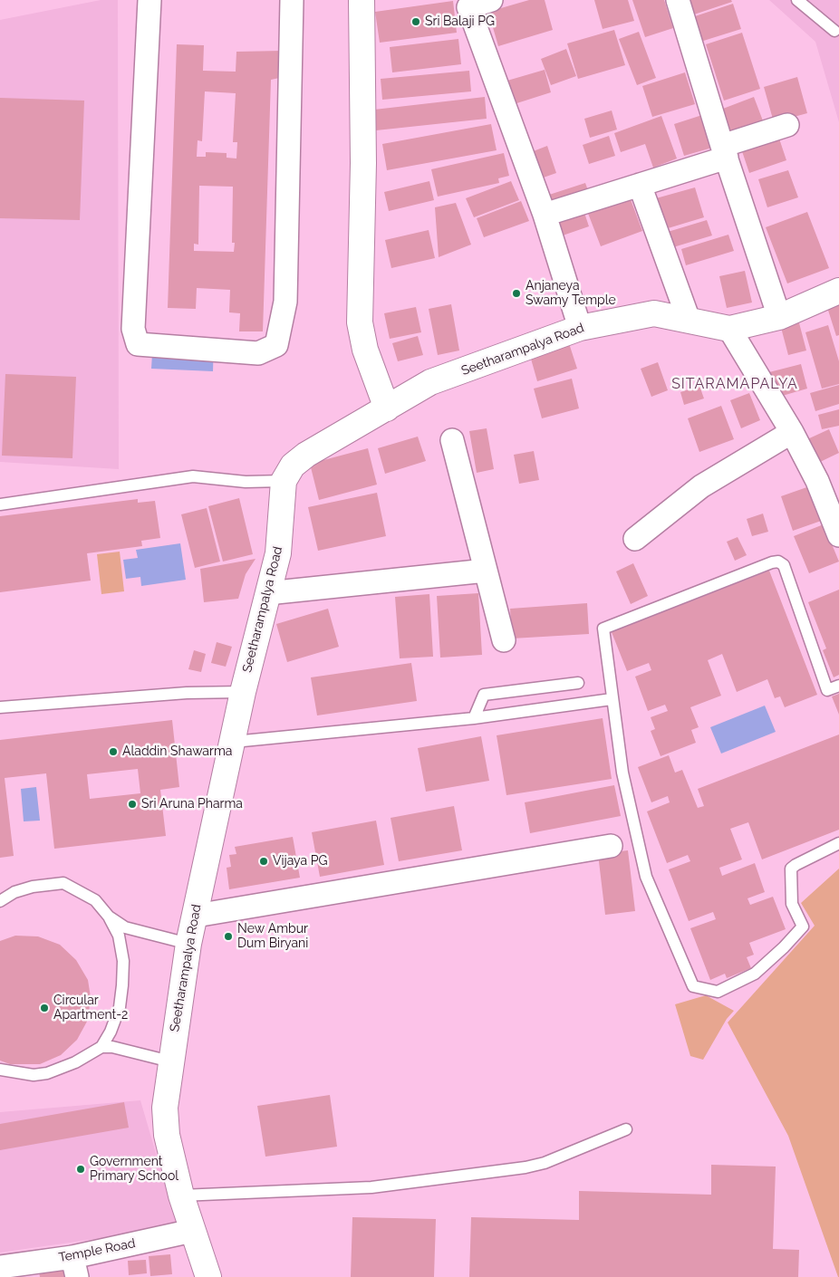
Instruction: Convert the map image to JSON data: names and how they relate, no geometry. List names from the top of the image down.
{
  "streets": {
    "street": ["Seetharampalya Road", "Temple Road"]
  },
  "crossings": [
    ["Seetharampalya Road", "Temple Road"]
  ],
  "districts": ["SITARAMAPALYA"],
  "places": [
    "Sri Balaji PG",
    "Anjaneya Swamy Temple",
    "Aladdin Shawarma",
    "Sri Aruna Pharma",
    "Vijaya PG",
    "New Ambur Dum Biryani",
    "Circular Apartment-2",
    "Government Primary School"
  ]
}
